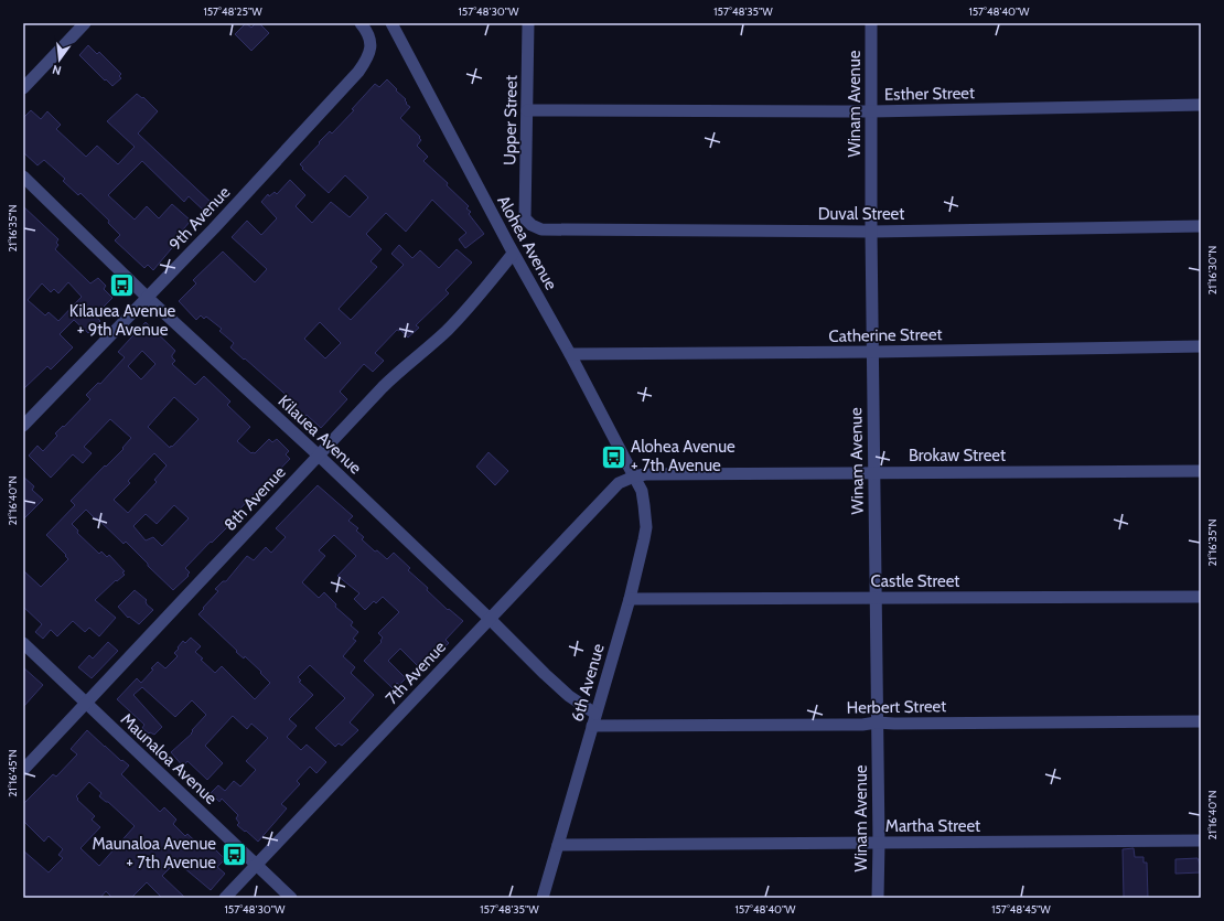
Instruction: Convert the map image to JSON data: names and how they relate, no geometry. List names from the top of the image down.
{
  "streets": {
    "street": [
      "Esther Street",
      "Winam Avenue",
      "Upper Street",
      "Duval Street",
      "9th Avenue",
      "Alohea Avenue",
      "Catherine Street",
      "Kilauea Avenue",
      "Brokaw Street",
      "8th Avenue",
      "Castle Street",
      "7th Avenue",
      "6th Avenue",
      "Herbert Street",
      "Maunaloa Avenue",
      "Martha Street"
    ]
  },
  "crossings": [
    ["Esther Street", "Winam Avenue"],
    ["Esther Street", "Upper Street"],
    ["Winam Avenue", "Duval Street"],
    ["Winam Avenue", "Catherine Street"],
    ["Winam Avenue", "Brokaw Street"],
    ["Winam Avenue", "Castle Street"],
    ["Winam Avenue", "Herbert Street"],
    ["Winam Avenue", "Martha Street"],
    ["Upper Street", "Duval Street"],
    ["9th Avenue", "Kilauea Avenue"],
    ["Alohea Avenue", "Catherine Street"],
    ["Alohea Avenue", "Brokaw Street"],
    ["Alohea Avenue", "8th Avenue"],
    ["Alohea Avenue", "7th Avenue"],
    ["Alohea Avenue", "6th Avenue"],
    ["Kilauea Avenue", "8th Avenue"],
    ["Kilauea Avenue", "7th Avenue"],
    ["Kilauea Avenue", "6th Avenue"],
    ["Kilauea Avenue", "Herbert Street"],
    ["Brokaw Street", "7th Avenue"],
    ["Brokaw Street", "6th Avenue"],
    ["8th Avenue", "Maunaloa Avenue"],
    ["Castle Street", "6th Avenue"],
    ["7th Avenue", "6th Avenue"],
    ["7th Avenue", "Maunaloa Avenue"],
    ["6th Avenue", "Herbert Street"],
    ["6th Avenue", "Martha Street"]
  ],
  "places": {
    "bus stop": ["Kilauea Avenue + 9th Avenue", "Alohea Avenue + 7th Avenue", "Maunaloa Avenue + 7th Avenue"]
  },
  "north": "bottom",
  "coordinates": [
    "157°48'25\"W",
    "157°48'30\"W",
    "157°48'35\"W",
    "157°48'40\"W",
    "21°16'35\"N",
    "21°16'30\"N",
    "21°16'40\"N",
    "21°16'45\"N",
    "157°48'45\"W"
  ]
}
